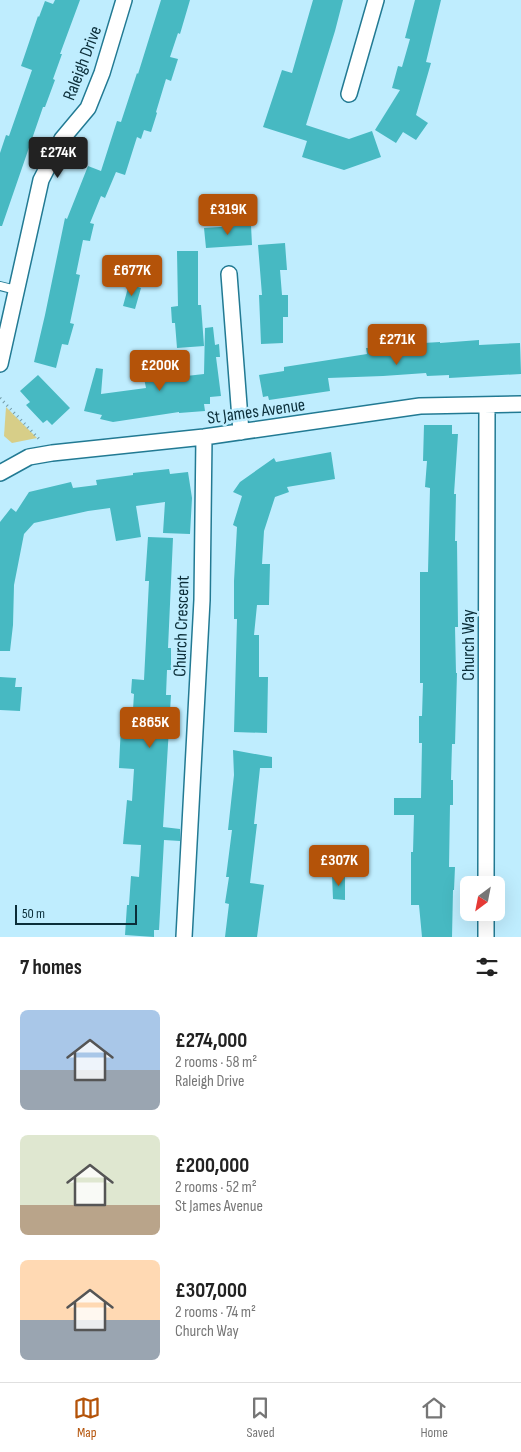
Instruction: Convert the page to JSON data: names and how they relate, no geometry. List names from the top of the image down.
{
  "streets": {
    "street": [
      "Raleigh Drive",
      "St James Avenue",
      "Church Crescent",
      "Church Way"
    ]
  },
  "crossings": [
    ["St James Avenue", "Church Crescent"],
    ["St James Avenue", "Church Way"]
  ],
  "scale_bar": "50 m",
  "north": "bottom left",
  "page": {
    "price": [
      "£274K",
      "£319K",
      "£677K",
      "£271K",
      "£200K",
      "£865K",
      "£307K"
    ],
    "scale": "50 m",
    "heading": "7 homes",
    "list": [
      {
        "name": "£274,000",
        "note": "2 rooms · 58 m² · Raleigh Drive"
      },
      {
        "name": "£200,000",
        "note": "2 rooms · 52 m² · St James Avenue"
      },
      {
        "name": "£307,000",
        "note": "2 rooms · 74 m² · Church Way"
      }
    ],
    "tabs": ["Map", "Saved", "Home"]
  }
}
